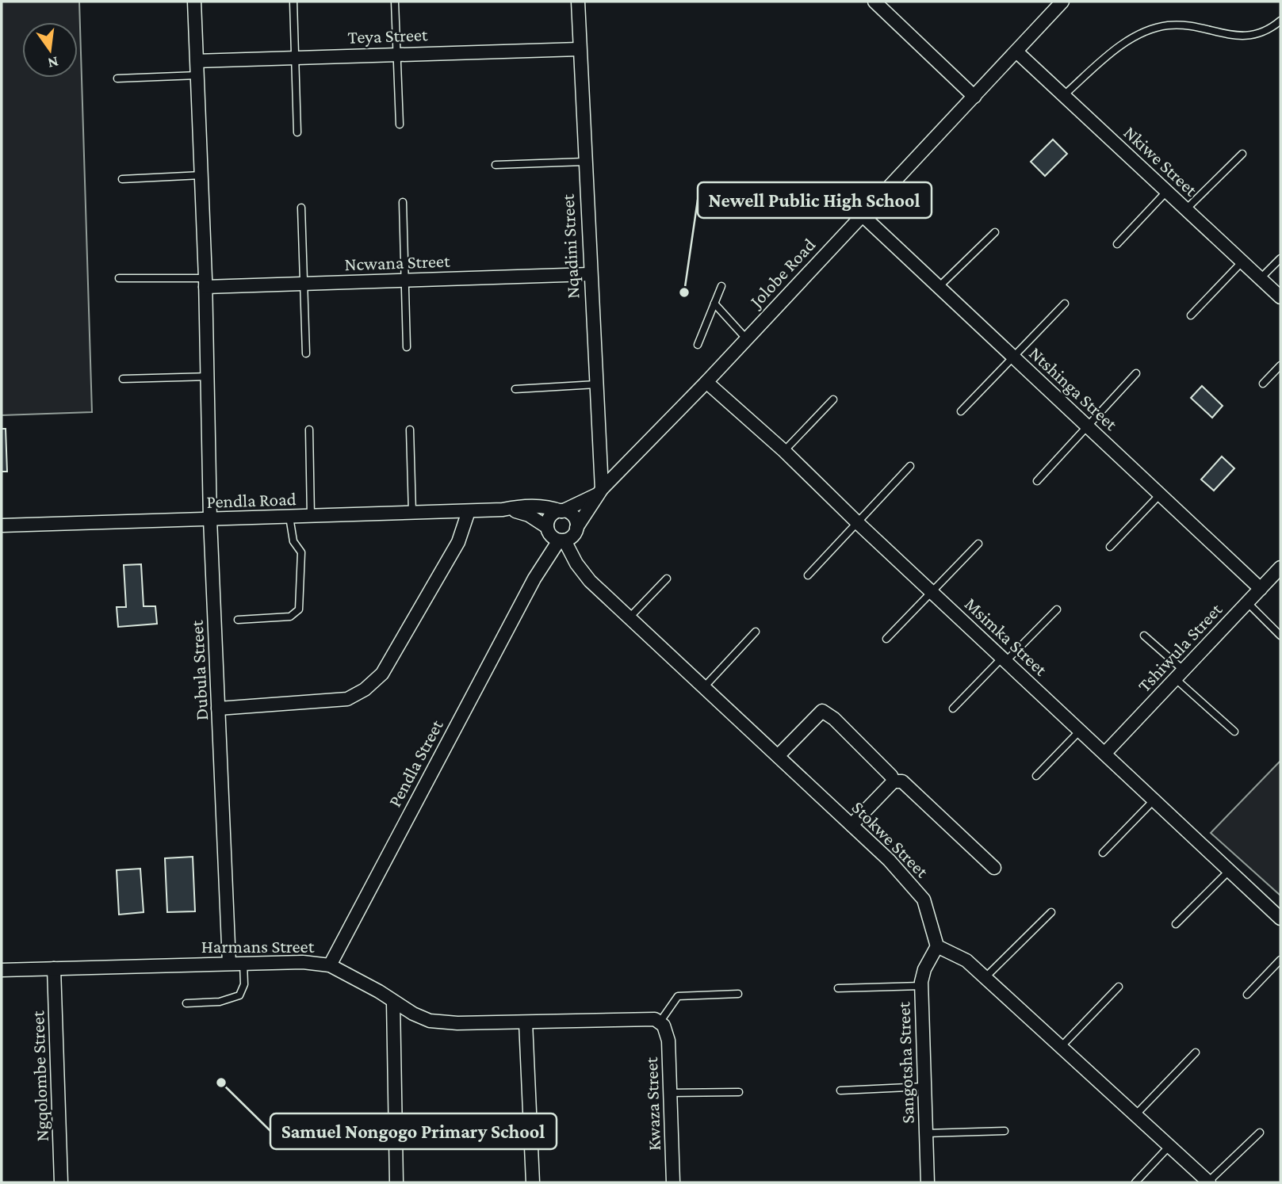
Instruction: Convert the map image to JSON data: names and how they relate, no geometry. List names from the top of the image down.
{
  "streets": {
    "street": [
      "Teya Street",
      "Nkiwe Street",
      "Nqadini Street",
      "Ncwana Street",
      "Jolobe Road",
      "Ntshinga Street",
      "Pendla Road",
      "Msimka Street",
      "Tshiwula Street",
      "Dubula Street",
      "Pendla Street",
      "Stokwe Street",
      "Harmans Street",
      "Sangotsha Street",
      "Ngqolombe Street",
      "Kwaza Street"
    ]
  },
  "crossings": [
    ["Teya Street", "Nqadini Street"],
    ["Teya Street", "Dubula Street"],
    ["Nkiwe Street", "Jolobe Road"],
    ["Nqadini Street", "Ncwana Street"],
    ["Nqadini Street", "Jolobe Road"],
    ["Ncwana Street", "Dubula Street"],
    ["Jolobe Road", "Ntshinga Street"],
    ["Jolobe Road", "Pendla Road"],
    ["Jolobe Road", "Msimka Street"],
    ["Jolobe Road", "Pendla Street"],
    ["Jolobe Road", "Stokwe Street"],
    ["Ntshinga Street", "Tshiwula Street"],
    ["Pendla Road", "Dubula Street"],
    ["Pendla Road", "Pendla Street"],
    ["Pendla Road", "Stokwe Street"],
    ["Msimka Street", "Tshiwula Street"],
    ["Dubula Street", "Harmans Street"],
    ["Pendla Street", "Stokwe Street"],
    ["Pendla Street", "Harmans Street"],
    ["Stokwe Street", "Sangotsha Street"],
    ["Harmans Street", "Ngqolombe Street"],
    ["Harmans Street", "Kwaza Street"]
  ],
  "places": ["Newell Public High School", "Samuel Nongogo Primary School"],
  "north": "bottom"
}
